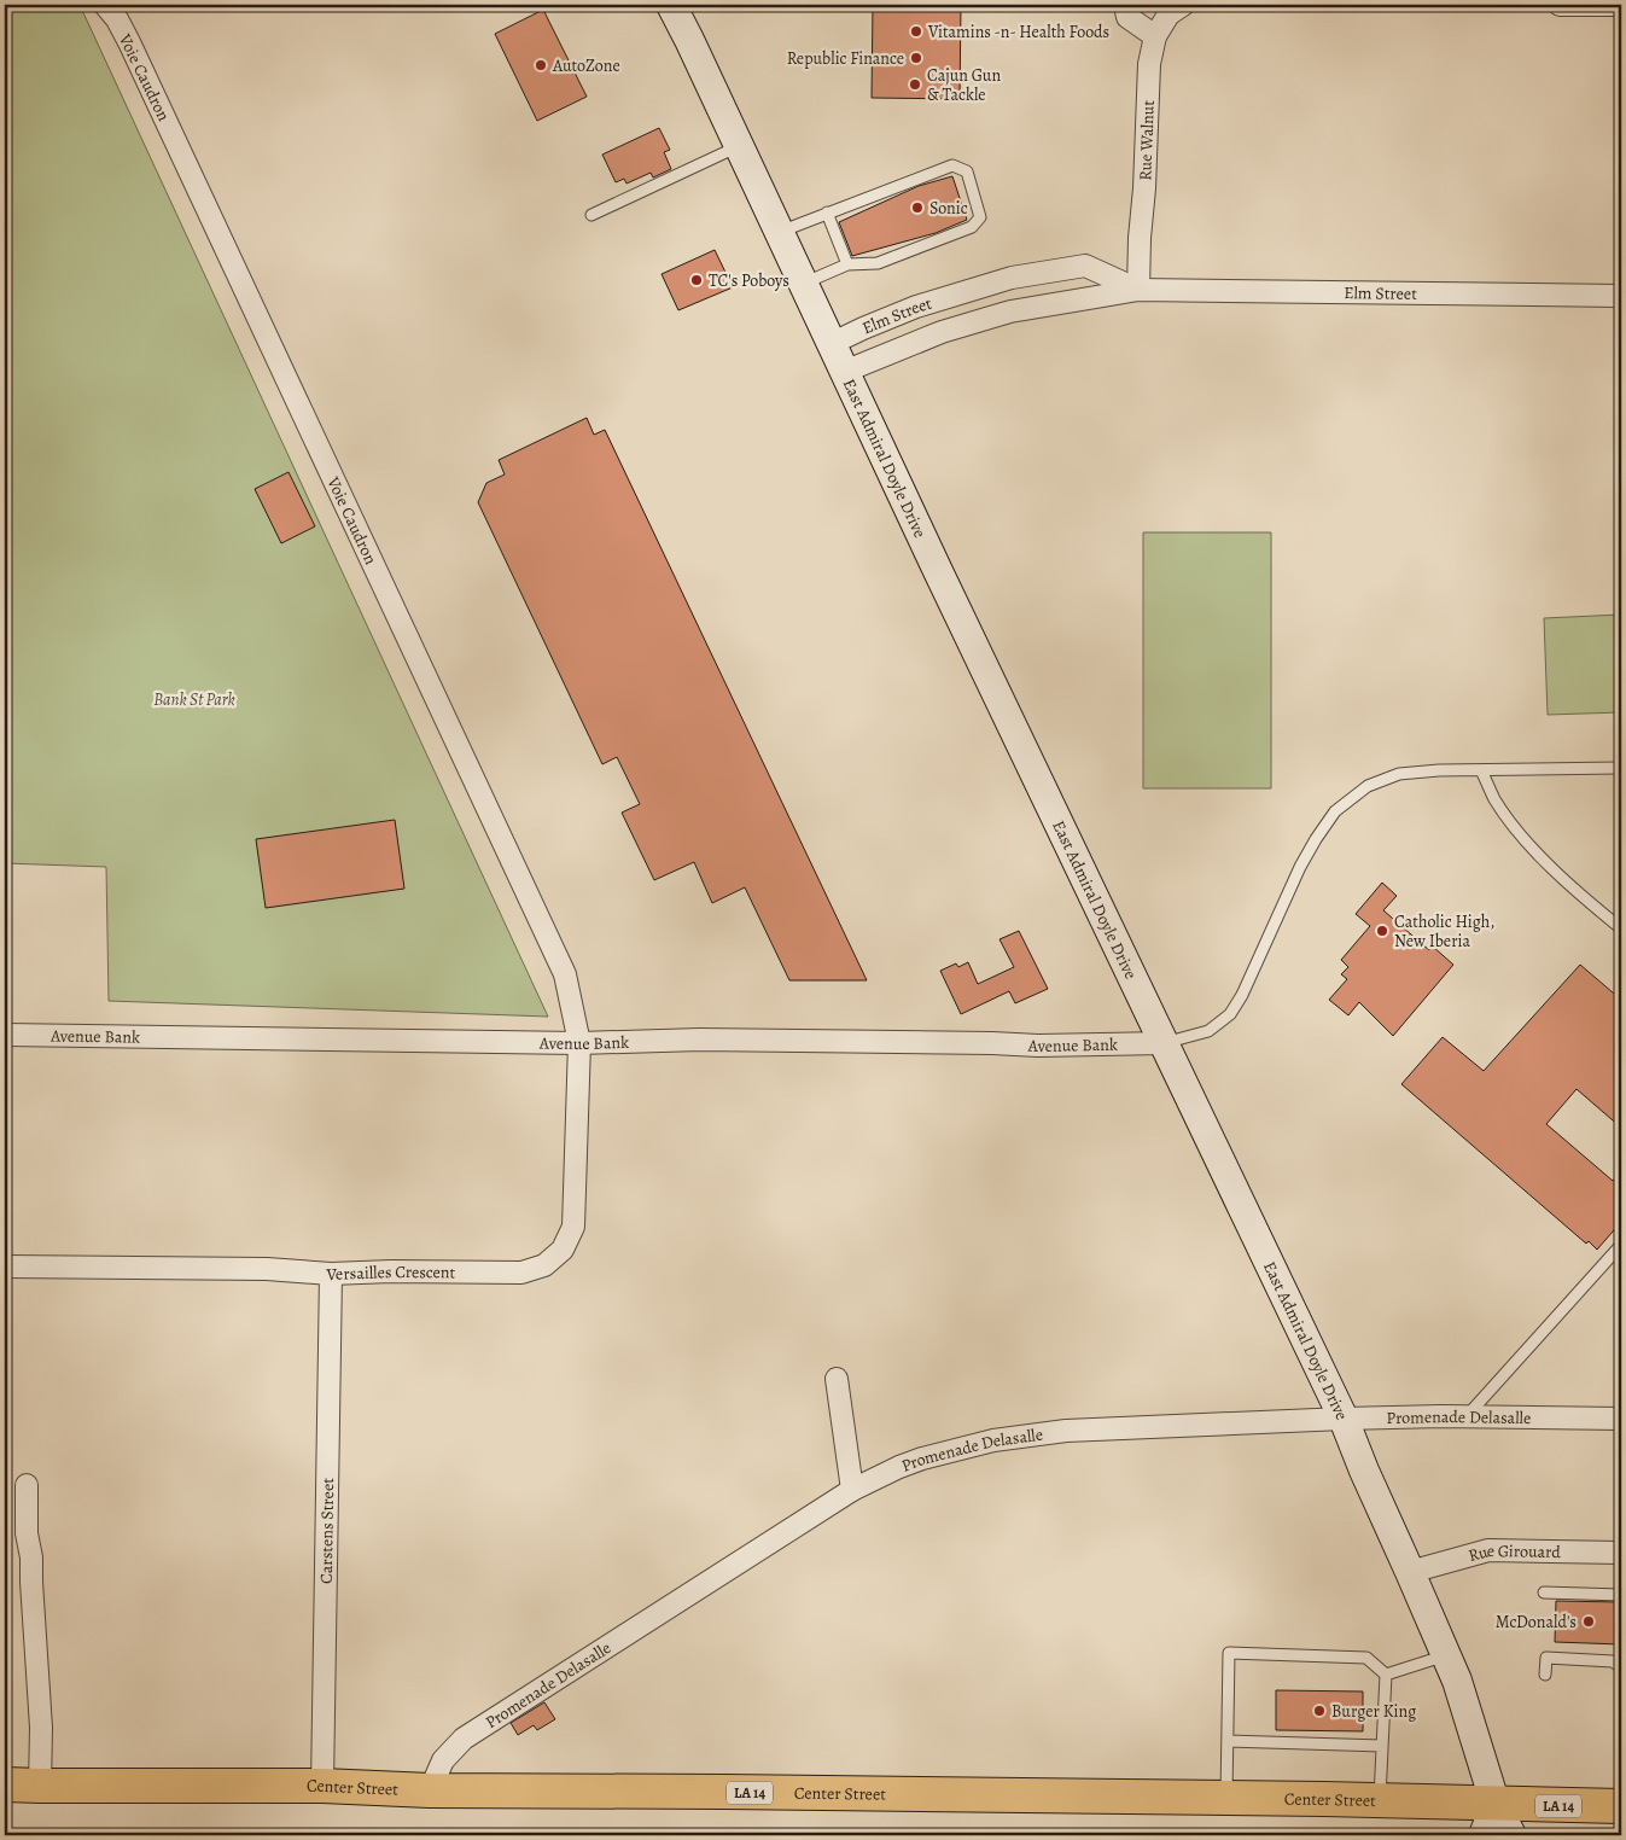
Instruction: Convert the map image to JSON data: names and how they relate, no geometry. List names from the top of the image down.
{
  "streets": {
    "main road": ["East Admiral Doyle Drive", "Center Street", "LA 14"],
    "street": [
      "Voie Caudron",
      "Rue Walnut",
      "Elm Street",
      "Avenue Bank",
      "Versailles Crescent",
      "Promenade Delasalle",
      "Carstens Street",
      "Rue Girouard"
    ]
  },
  "crossings": [
    ["Voie Caudron", "Avenue Bank"],
    ["Voie Caudron", "Versailles Crescent"],
    ["Rue Walnut", "Elm Street"],
    ["Elm Street", "East Admiral Doyle Drive"],
    ["East Admiral Doyle Drive", "Avenue Bank"],
    ["East Admiral Doyle Drive", "Promenade Delasalle"],
    ["East Admiral Doyle Drive", "Rue Girouard"],
    ["East Admiral Doyle Drive", "Center Street"],
    ["East Admiral Doyle Drive", "LA 14"],
    ["Avenue Bank", "Versailles Crescent"],
    ["Versailles Crescent", "Carstens Street"],
    ["Promenade Delasalle", "Center Street"],
    ["Carstens Street", "Center Street"],
    ["Center Street", "LA 14"]
  ],
  "parks": ["Bank St Park"],
  "places": [
    "Vitamins -n- Health Foods",
    "Republic Finance",
    "AutoZone",
    "Cajun Gun & Tackle",
    "Sonic",
    "TC's Poboys",
    "Catholic High, New Iberia",
    "McDonald's",
    "Burger King"
  ]
}
